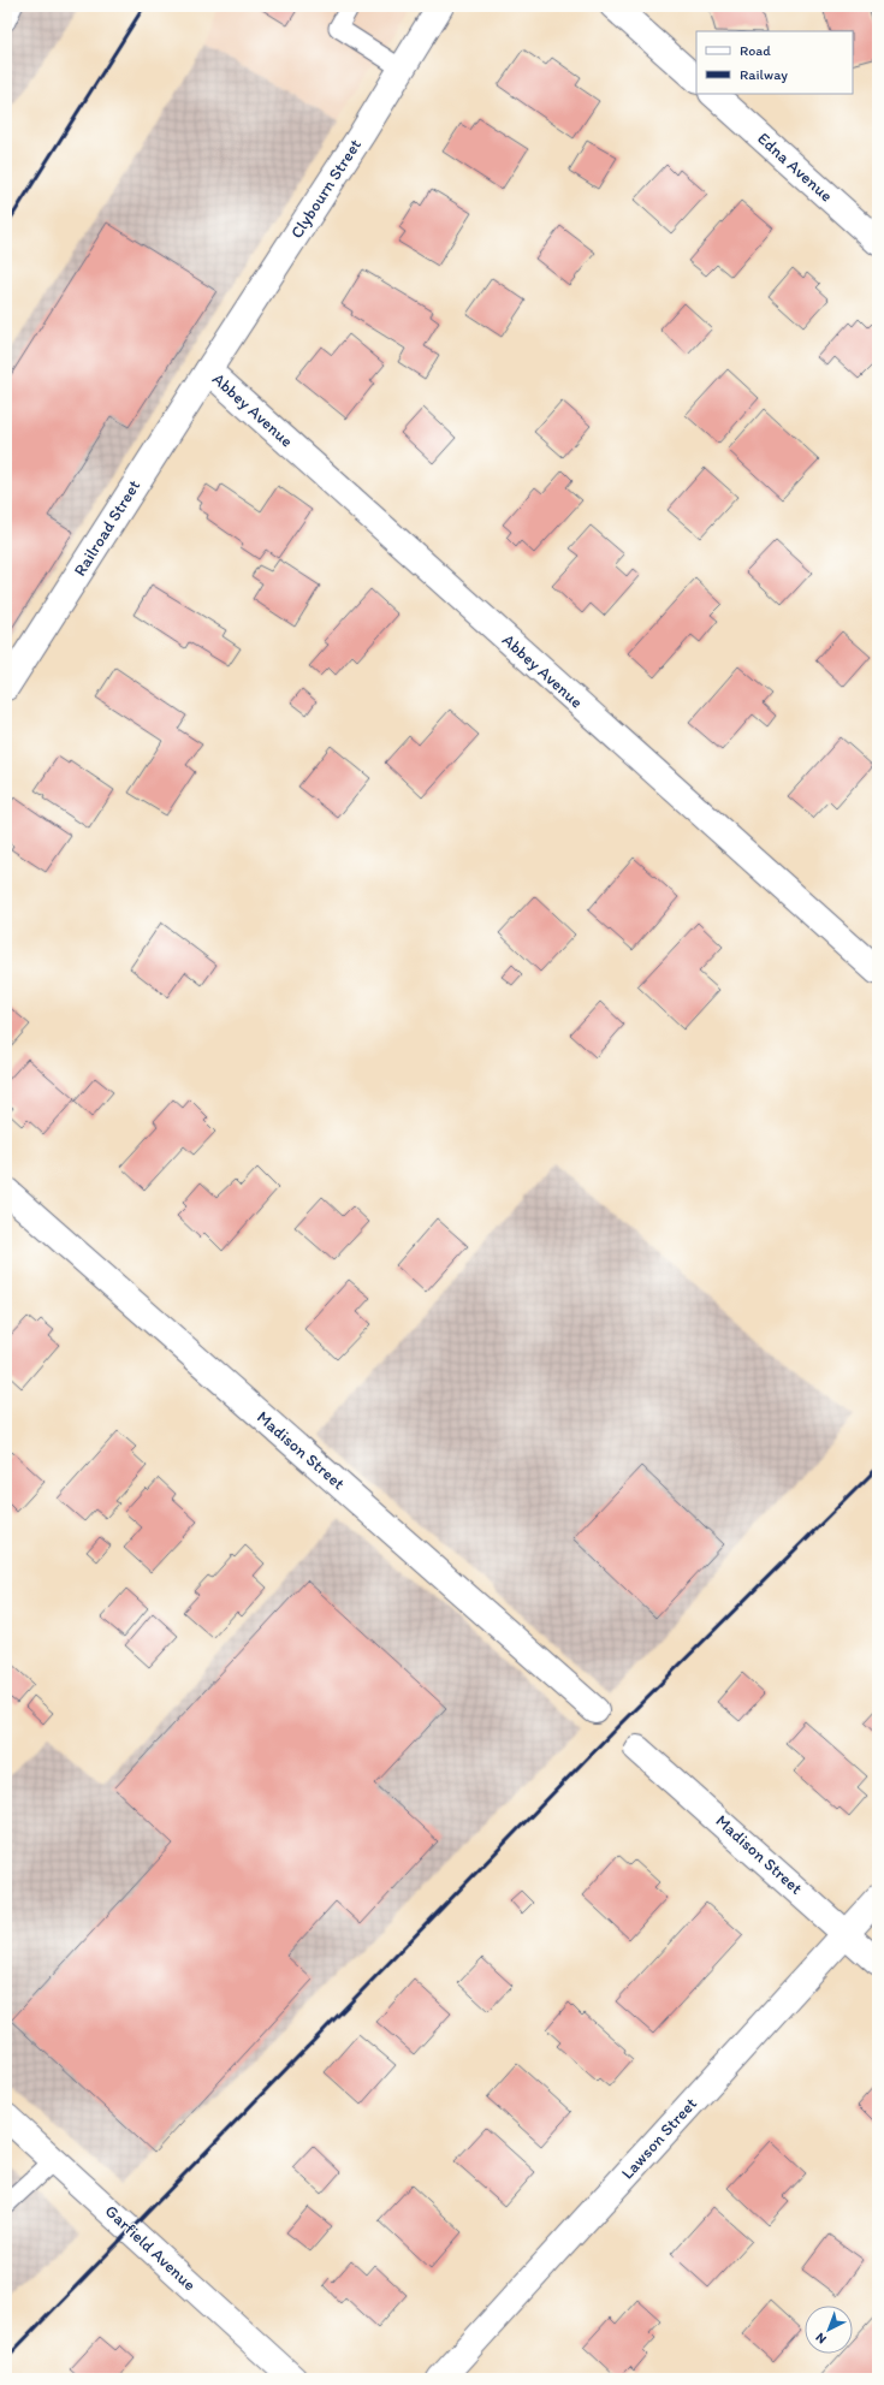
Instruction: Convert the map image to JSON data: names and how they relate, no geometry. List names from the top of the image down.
{
  "streets": {
    "street": [
      "Edna Avenue",
      "Clybourn Street",
      "Abbey Avenue",
      "Railroad Street",
      "Madison Street",
      "Lawson Street",
      "Garfield Avenue"
    ]
  },
  "crossings": [
    ["Clybourn Street", "Abbey Avenue"],
    ["Clybourn Street", "Railroad Street"],
    ["Abbey Avenue", "Railroad Street"],
    ["Madison Street", "Lawson Street"]
  ],
  "legend": ["Road", "Railway"],
  "north": "bottom left"
}
